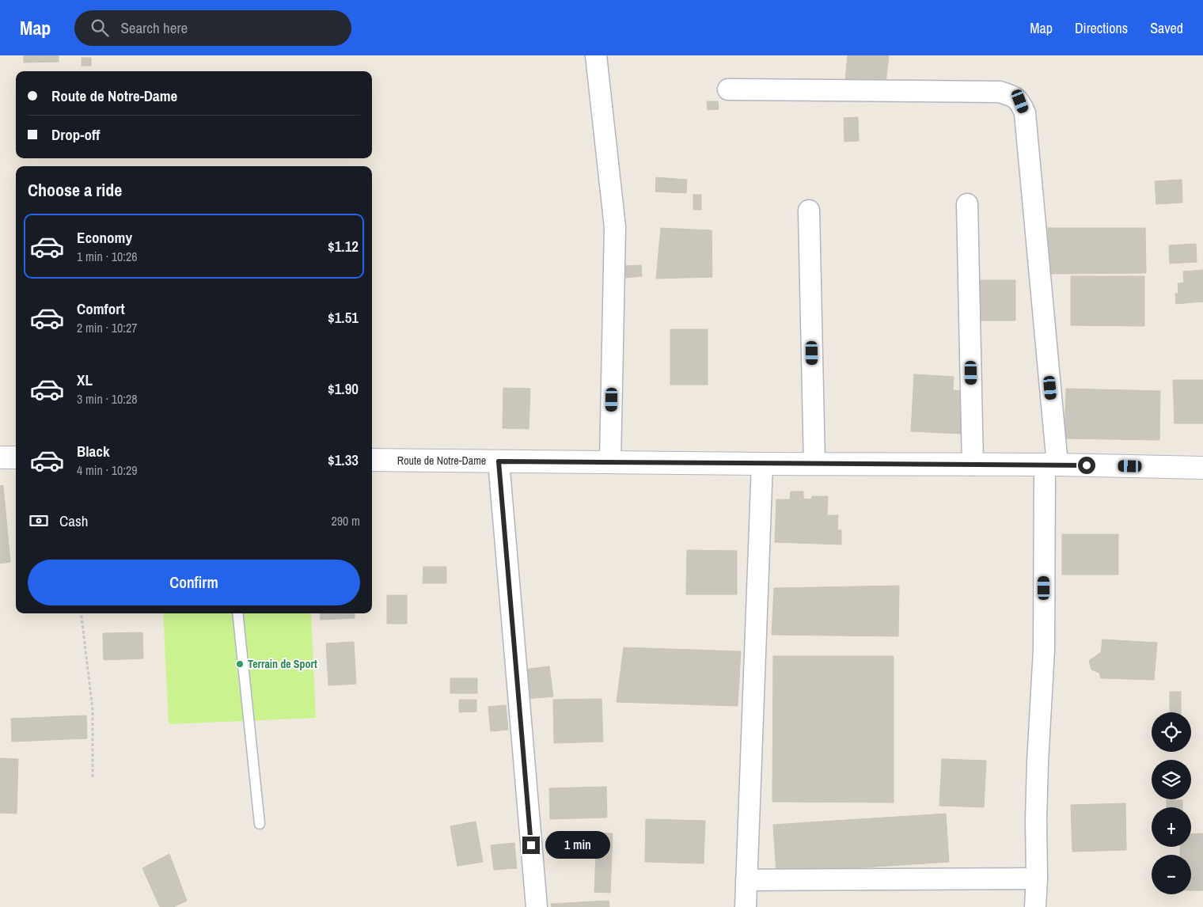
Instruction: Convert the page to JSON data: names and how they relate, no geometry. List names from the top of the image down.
{
  "streets": {
    "street": ["Route de Notre-Dame"]
  },
  "places": ["Terrain de Sport"],
  "page": {
    "header": "Map",
    "search": "Search here",
    "nav": ["Map", "Directions", "Saved"],
    "banner": ["Route de Notre-Dame", "Drop-off"],
    "heading": "Choose a ride",
    "list": [
      {
        "name": "Economy",
        "note": "1 min · 10:26",
        "value": "$1.12"
      },
      {
        "name": "Comfort",
        "note": "2 min · 10:27",
        "value": "$1.51"
      },
      {
        "name": "XL",
        "note": "3 min · 10:28",
        "value": "$1.90"
      },
      {
        "name": "Black",
        "note": "4 min · 10:29",
        "value": "$1.33"
      }
    ],
    "pay": ["Cash", "290 m"],
    "buttons": "Confirm",
    "map_buttons": ["+", "−"],
    "bubble": "1 min"
  }
}
